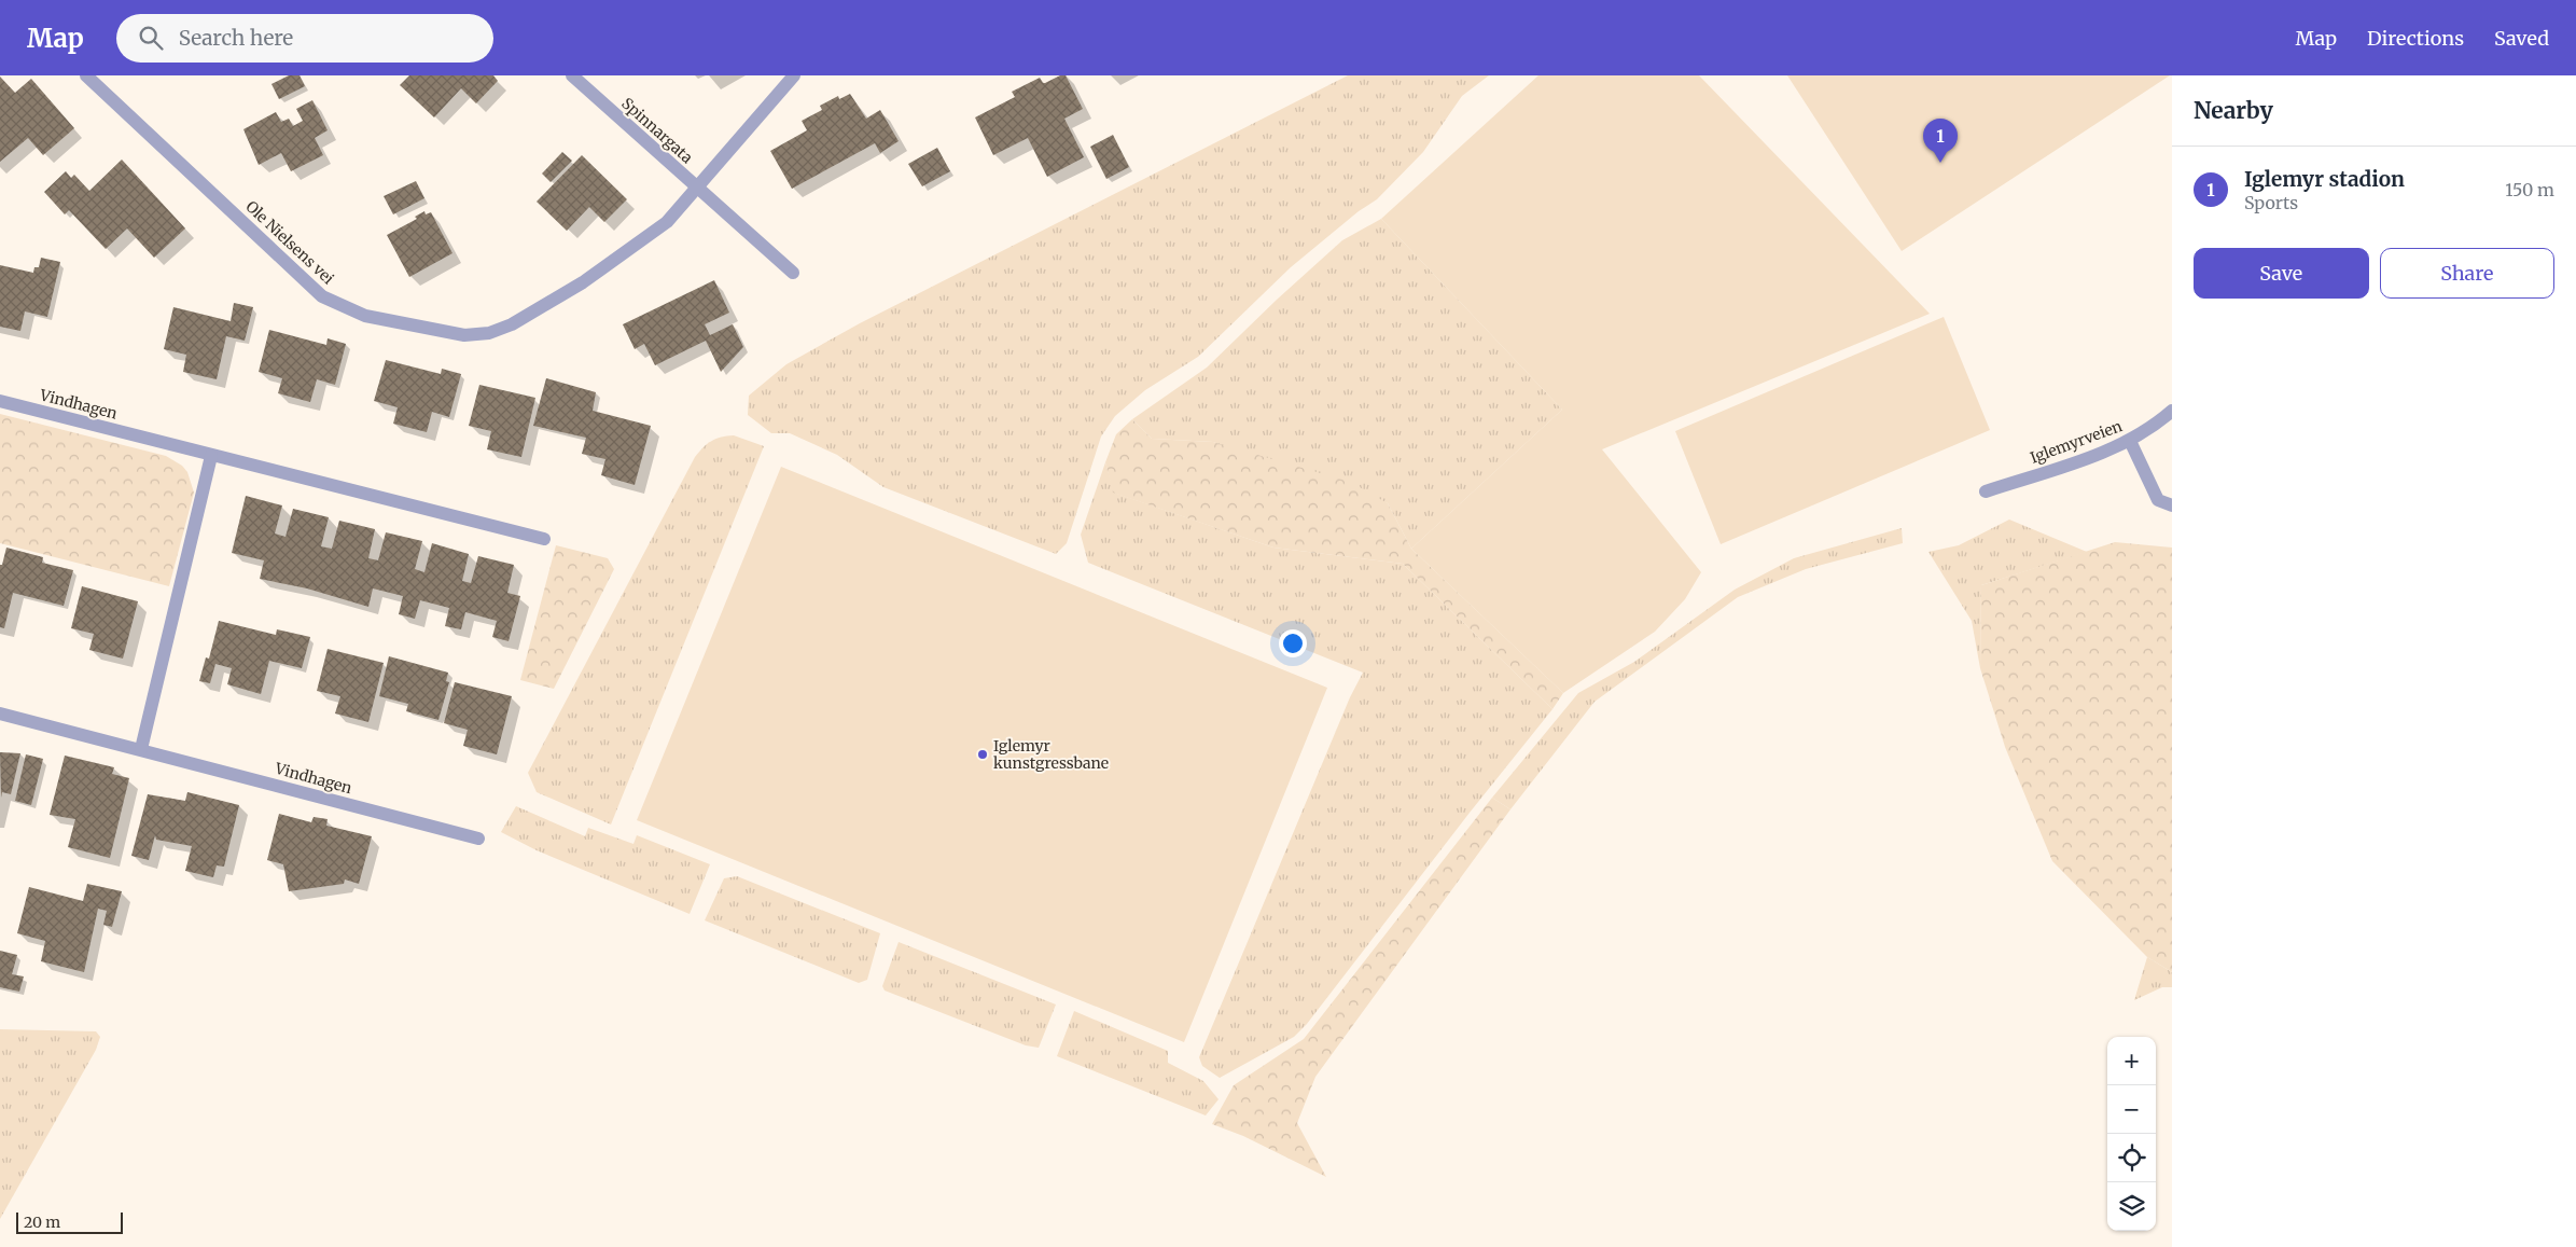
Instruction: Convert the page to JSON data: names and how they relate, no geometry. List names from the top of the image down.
{
  "streets": {
    "street": [
      "Spinnargata",
      "Ole Nielsens vei",
      "Vindhagen",
      "Iglemyrveien"
    ]
  },
  "crossings": [
    ["Spinnargata", "Ole Nielsens vei"]
  ],
  "places": ["Iglemyr kunstgressbane"],
  "scale_bar": "20 m",
  "page": {
    "header": "Map",
    "search": "Search here",
    "nav": ["Map", "Directions", "Saved"],
    "heading": "Nearby",
    "pins": "1",
    "list": [
      {
        "mark": "1",
        "name": "Iglemyr stadion",
        "note": "Sports",
        "value": "150 m"
      }
    ],
    "buttons": ["Save", "Share"],
    "map_buttons": ["+", "−"],
    "scale": "20 m"
  }
}
